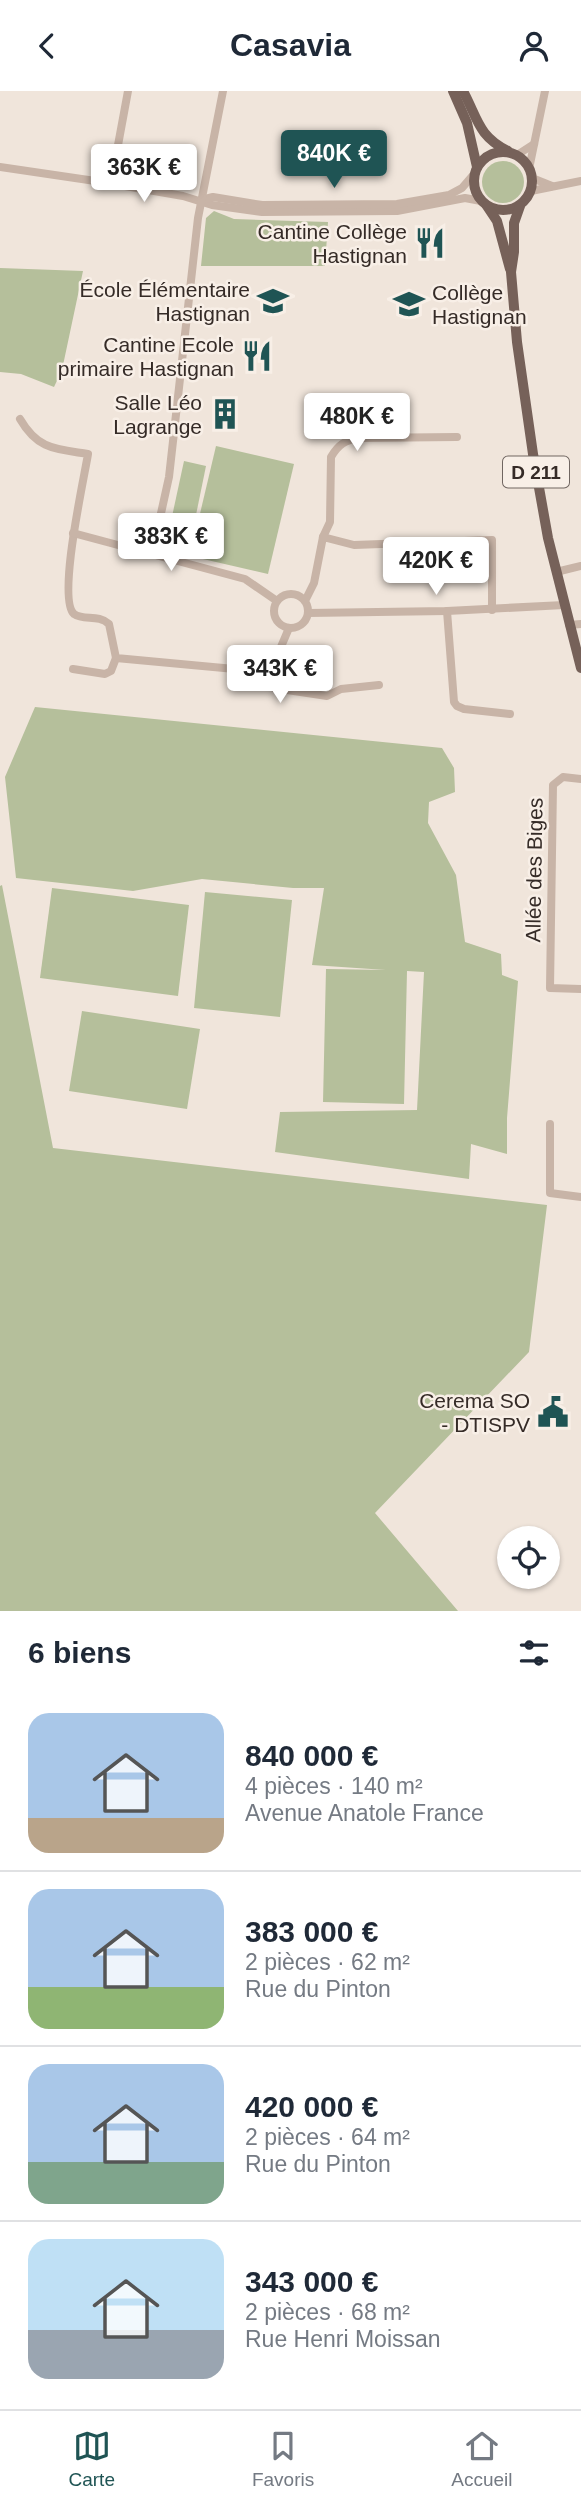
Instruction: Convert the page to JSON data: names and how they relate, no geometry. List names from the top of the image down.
{
  "streets": {
    "main road": ["D 211"],
    "street": ["Allée des Biges"]
  },
  "places": {
    "restaurant": ["Cantine Collège Hastignan", "Cantine Ecole primaire Hastignan"],
    "school or university": ["École Élémentaire Hastignan", "Collège Hastignan"],
    "building": ["Salle Léo Lagrange"],
    "public building": ["Cerema SO - DTISPV"]
  },
  "page": {
    "header": "Casavia",
    "price": [
      "840K €",
      "363K €",
      "480K €",
      "383K €",
      "420K €",
      "343K €"
    ],
    "heading": "6 biens",
    "list": [
      {
        "name": "840 000 €",
        "note": "4 pièces · 140 m² · Avenue Anatole France"
      },
      {
        "name": "383 000 €",
        "note": "2 pièces · 62 m² · Rue du Pinton"
      },
      {
        "name": "420 000 €",
        "note": "2 pièces · 64 m² · Rue du Pinton"
      },
      {
        "name": "343 000 €",
        "note": "2 pièces · 68 m² · Rue Henri Moissan"
      }
    ],
    "tabs": ["Carte", "Favoris", "Accueil"]
  }
}
